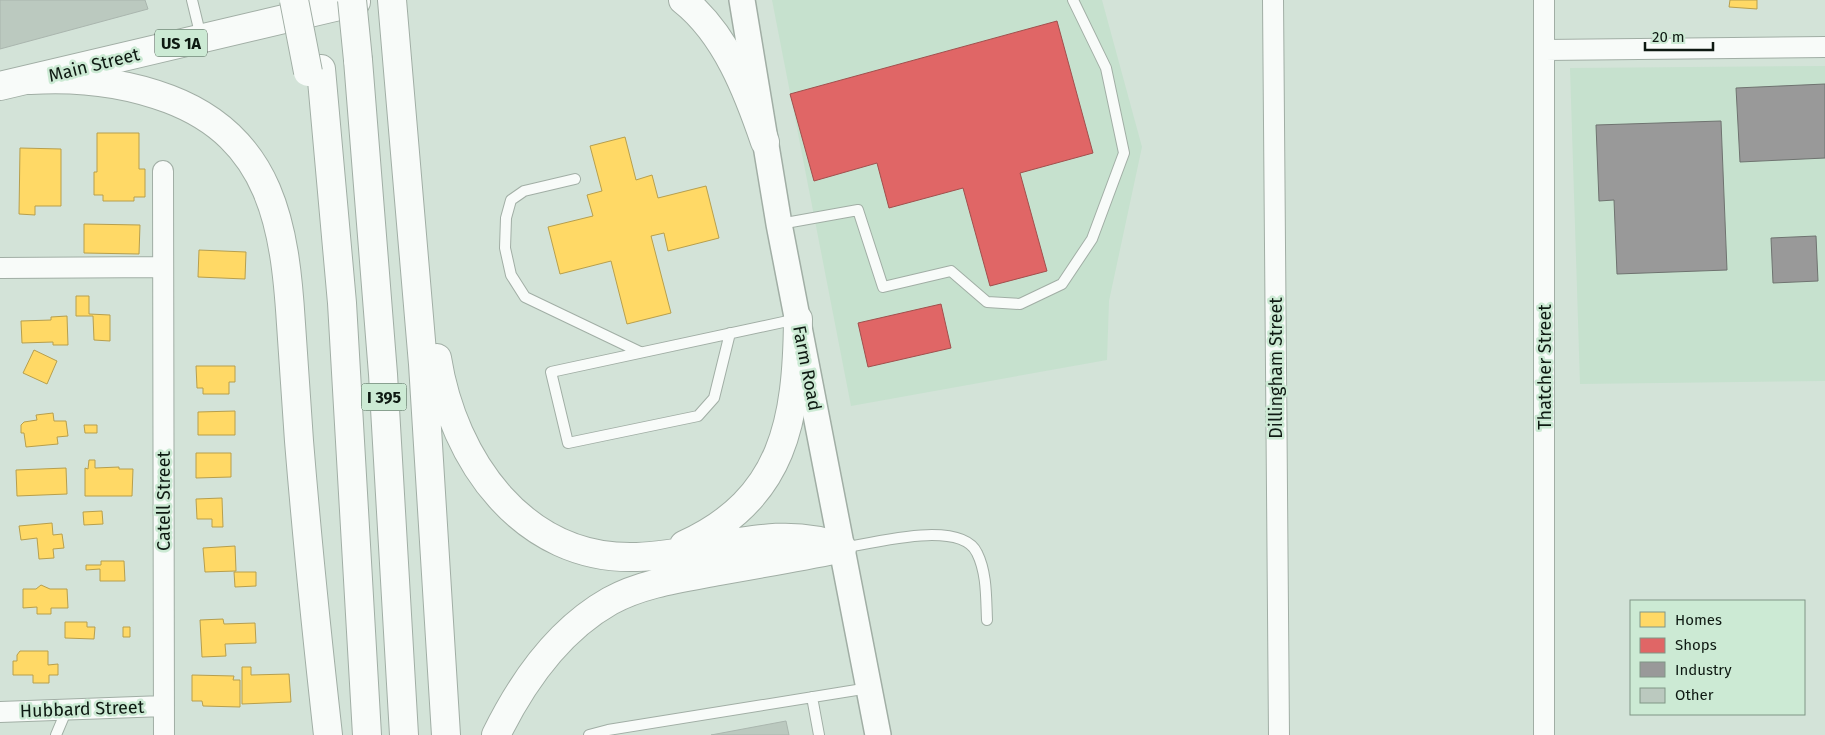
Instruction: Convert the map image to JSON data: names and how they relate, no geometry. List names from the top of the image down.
{
  "streets": {
    "main road": ["US 1A", "Main Street", "I 395"],
    "street": [
      "Thatcher Street",
      "Farm Road",
      "Dillingham Street",
      "Catell Street",
      "Hubbard Street"
    ]
  },
  "crossings": [
    ["US 1A", "Main Street"],
    ["Main Street", "I 395"],
    ["Catell Street", "Hubbard Street"]
  ],
  "legend": [
    "Homes",
    "Shops",
    "Industry",
    "Other"
  ],
  "scale_bar": "20 m"
}
